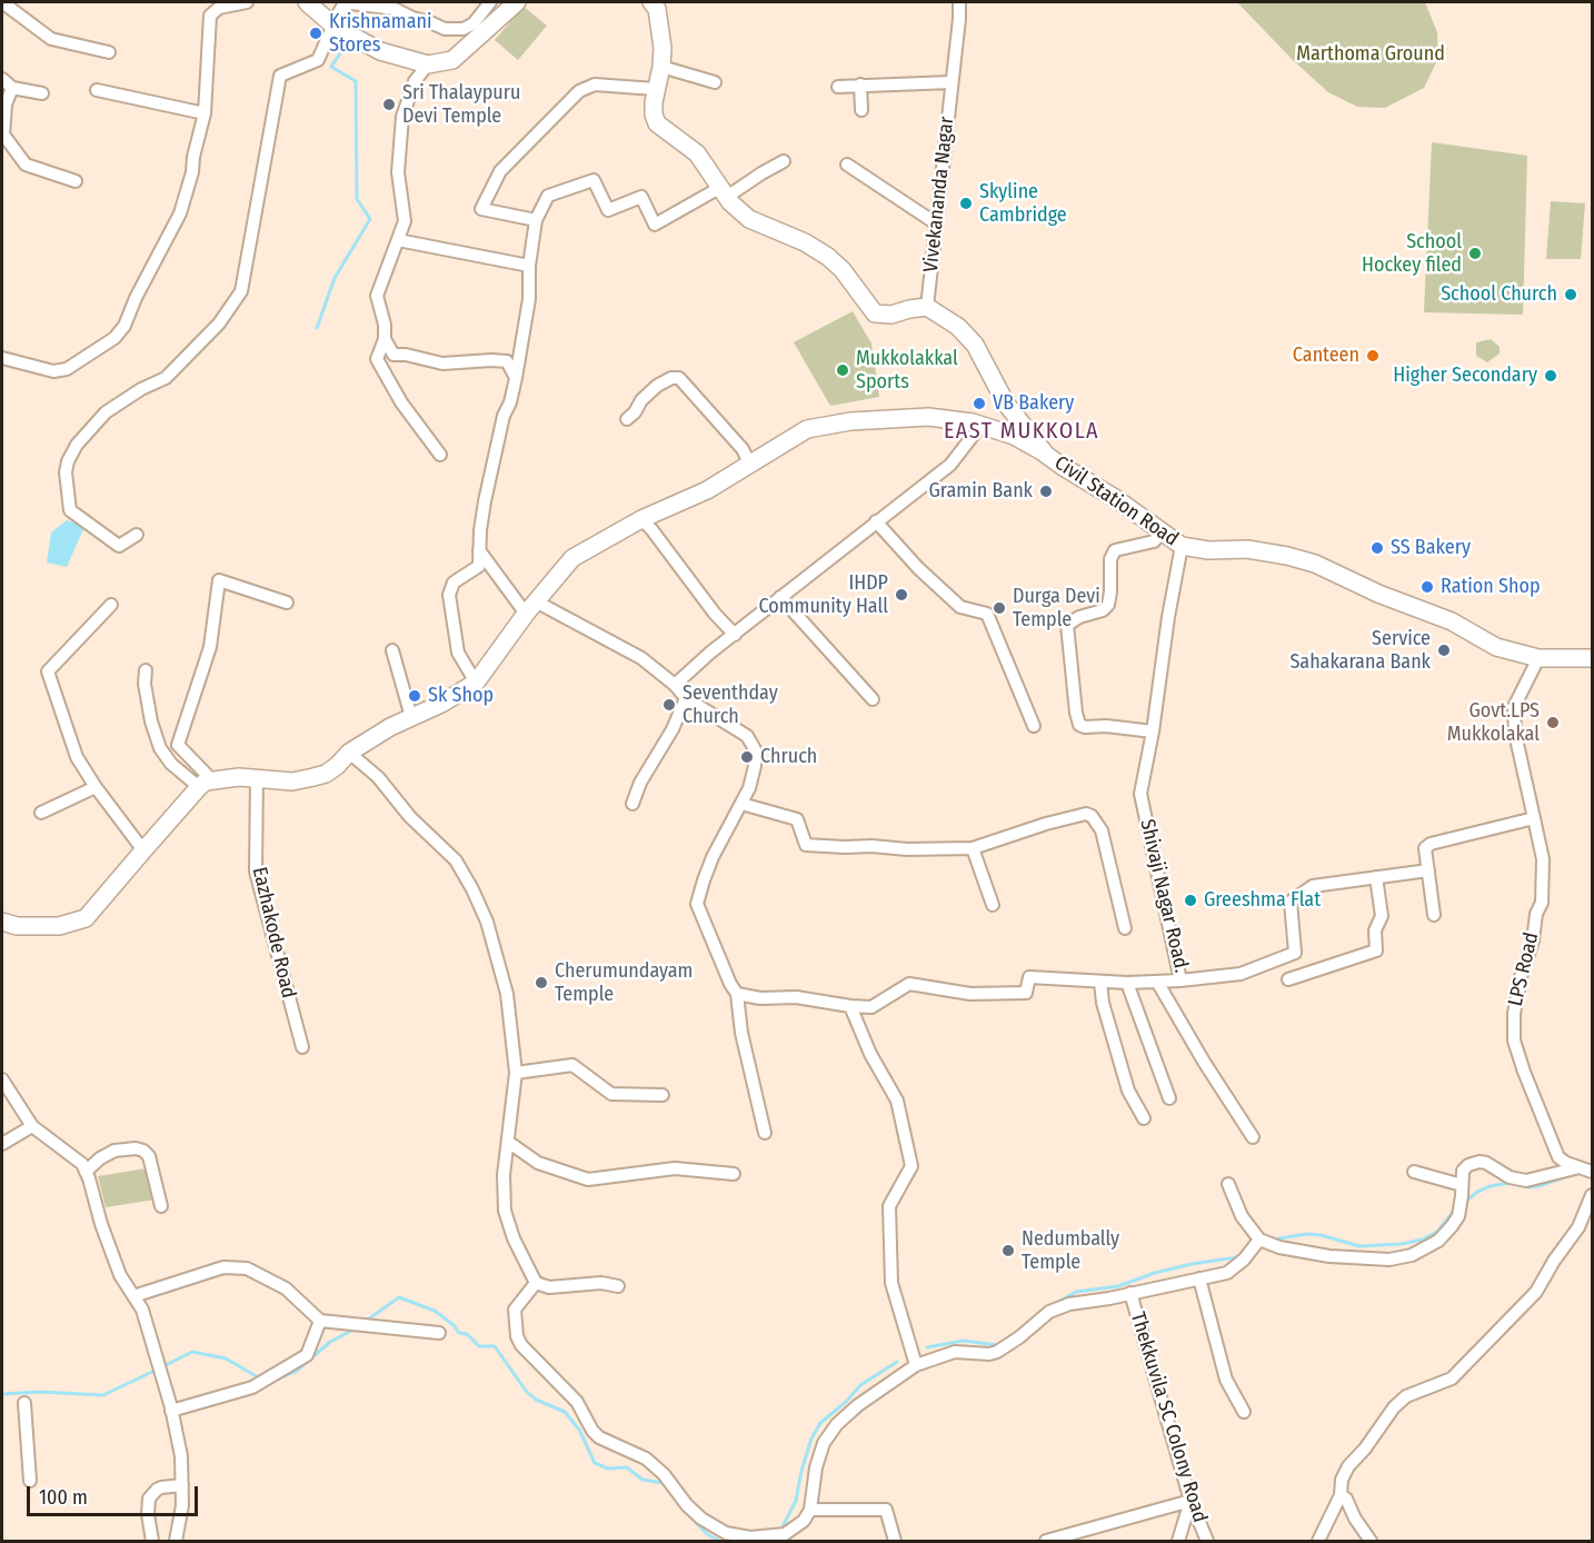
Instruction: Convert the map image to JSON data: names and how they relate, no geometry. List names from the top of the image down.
{
  "streets": {
    "main road": ["Civil Station Road"],
    "street": [
      "Vivekananda Nagar",
      "Shivaji Nagar Road.",
      "Eazhakode Road",
      "LPS Road",
      "Thekkuvila SC Colony Road"
    ]
  },
  "crossings": [
    ["Vivekananda Nagar", "Civil Station Road"],
    ["Civil Station Road", "Shivaji Nagar Road."],
    ["Civil Station Road", "LPS Road"]
  ],
  "districts": ["EAST MUKKOLA"],
  "parks": ["Marthoma Ground"],
  "places": [
    "Krishnamani Stores",
    "Sri Thalaypuru Devi Temple",
    "Skyline Cambridge",
    "School Hockey filed",
    "School Church",
    "Canteen",
    "Mukkolakkal Sports",
    "Higher Secondary",
    "VB Bakery",
    "Gramin Bank",
    "SS Bakery",
    "Ration Shop",
    "IHDP Community Hall",
    "Durga Devi Temple",
    "Service Sahakarana Bank",
    "Sk Shop",
    "Seventhday Church",
    "Govt.LPS Mukkolakal",
    "Chruch",
    "Greeshma Flat",
    "Cherumundayam Temple",
    "Nedumbally Temple"
  ],
  "scale_bar": "100 m"
}
